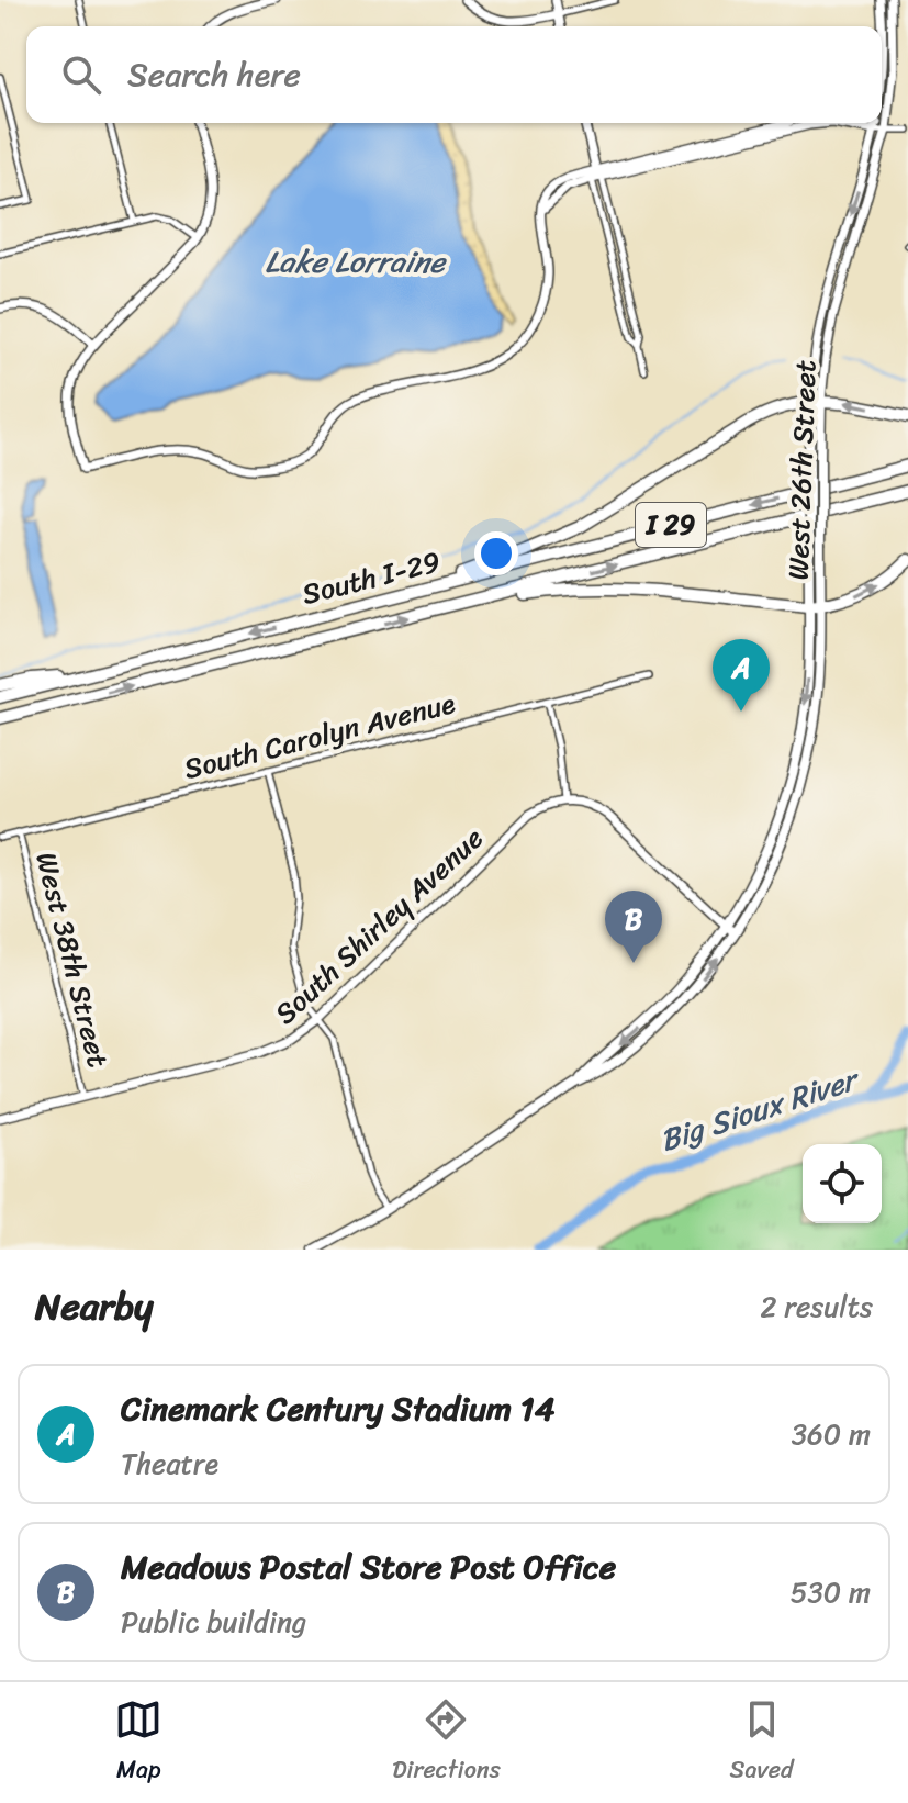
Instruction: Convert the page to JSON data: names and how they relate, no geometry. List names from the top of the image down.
{
  "streets": {
    "highway": ["I 29", "South I-29"],
    "main road": ["West 26th Street"],
    "street": ["South Carolyn Avenue", "South Shirley Avenue", "West 38th Street"]
  },
  "crossings": [
    ["South Carolyn Avenue", "West 38th Street"],
    ["South Shirley Avenue", "West 38th Street"]
  ],
  "water": ["Lake Lorraine", "Big Sioux River"],
  "page": {
    "search": "Search here",
    "pins": ["A", "B"],
    "heading": ["Nearby", "2 results"],
    "list": [
      {
        "mark": "A",
        "name": "Cinemark Century Stadium 14",
        "note": "Theatre",
        "value": "360 m"
      },
      {
        "mark": "B",
        "name": "Meadows Postal Store Post Office",
        "note": "Public building",
        "value": "530 m"
      }
    ],
    "nav": ["Map", "Directions", "Saved"]
  }
}
